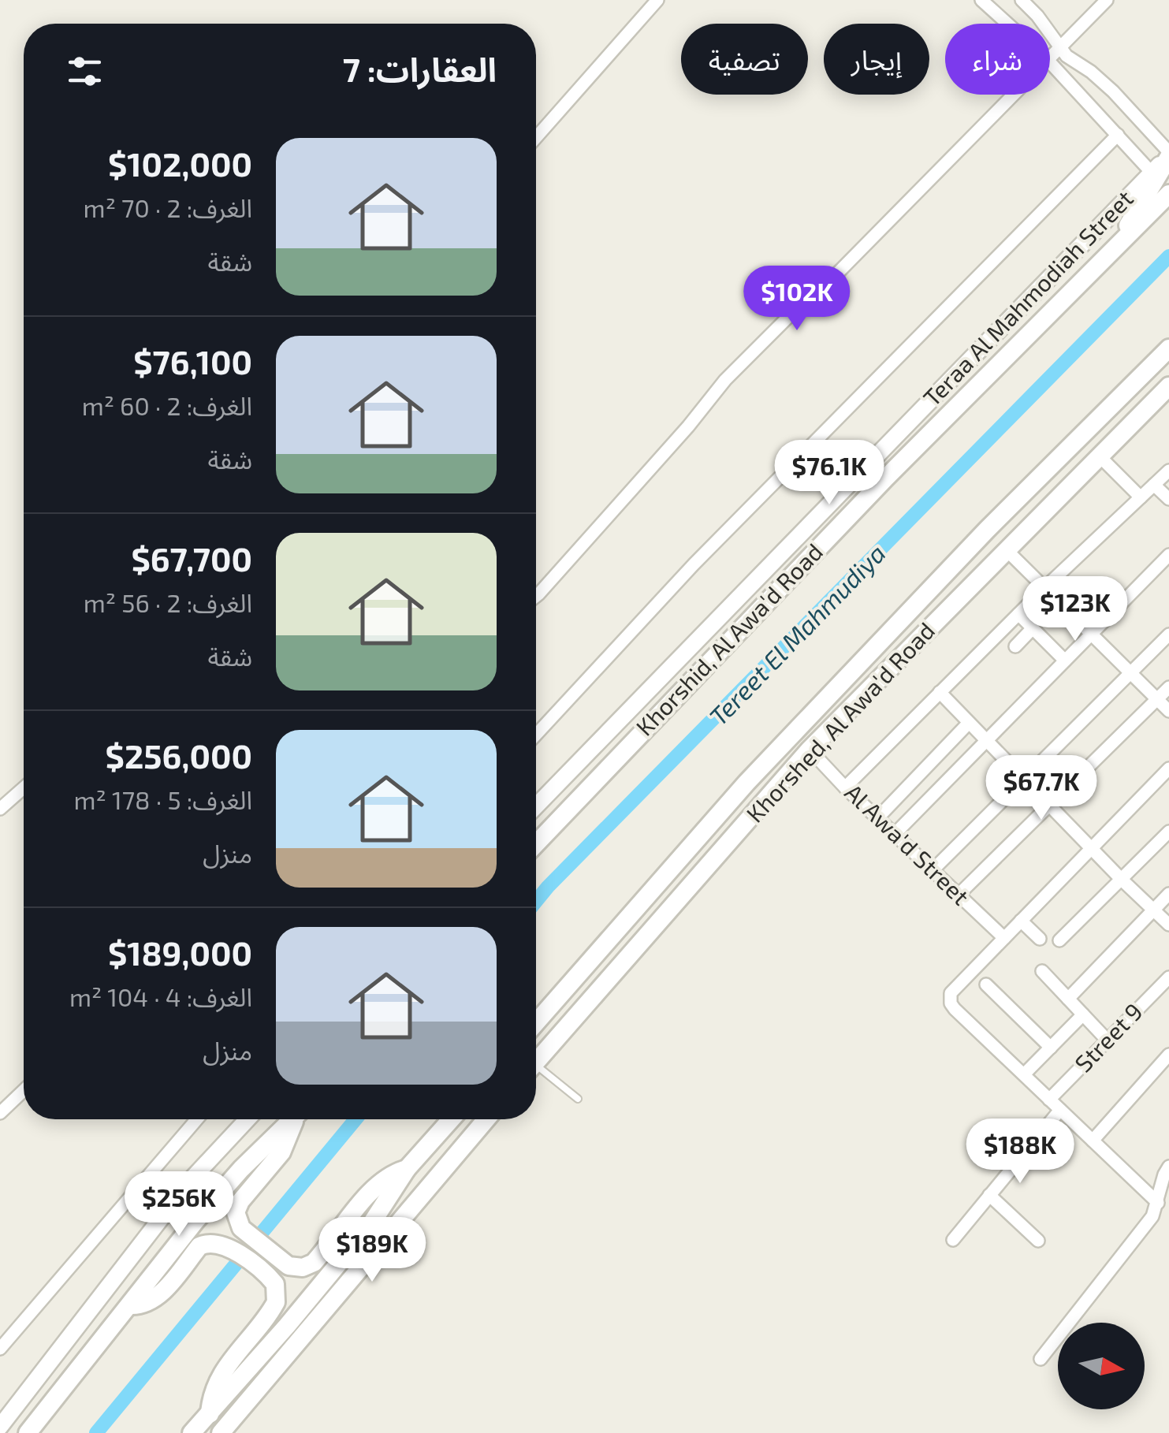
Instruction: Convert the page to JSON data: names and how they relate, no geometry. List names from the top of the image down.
{
  "streets": {
    "main road": ["Khorshid, Al Awa'd Road", "Khorshed, Al Awa'd Road"],
    "street": ["Teraa Al Mahmodiah Street", "Al Awa'd Street", "Street 9"]
  },
  "crossings": [
    ["Khorshed, Al Awa'd Road", "Al Awa'd Street"]
  ],
  "water": ["Tereet El Mahmudiya"],
  "north": "right",
  "page": {
    "chip": ["شراء", "إيجار", "تصفية"],
    "heading": "العقارات: 7",
    "list": [
      {
        "name": "$102,000",
        "note": "الغرف: 2 · 70 m² · شقة"
      },
      {
        "name": "$76,100",
        "note": "الغرف: 2 · 60 m² · شقة"
      },
      {
        "name": "$67,700",
        "note": "الغرف: 2 · 56 m² · شقة"
      },
      {
        "name": "$256,000",
        "note": "الغرف: 5 · 178 m² · منزل"
      },
      {
        "name": "$189,000",
        "note": "الغرف: 4 · 104 m² · منزل"
      }
    ],
    "price": [
      "$102K",
      "$76.1K",
      "$123K",
      "$67.7K",
      "$188K",
      "$256K",
      "$189K"
    ]
  }
}
